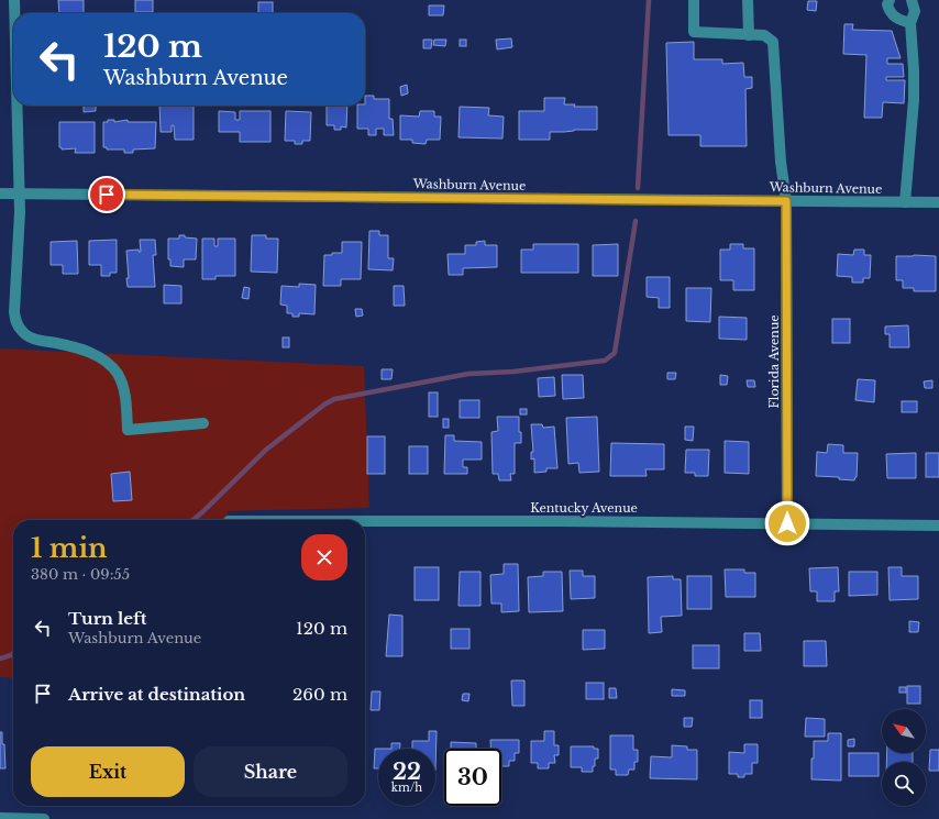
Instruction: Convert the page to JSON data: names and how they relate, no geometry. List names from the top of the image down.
{
  "streets": {
    "street": ["Washburn Avenue", "Florida Avenue", "Kentucky Avenue"]
  },
  "crossings": [
    ["Washburn Avenue", "Florida Avenue"],
    ["Florida Avenue", "Kentucky Avenue"]
  ],
  "north": "top left",
  "page": {
    "turn": ["120 m", "Washburn Avenue"],
    "heading": ["1 min", "380 m · 09:55"],
    "list": [
      {
        "name": "Turn left",
        "note": "Washburn Avenue",
        "value": "120 m"
      },
      {
        "name": "Arrive at destination",
        "value": "260 m"
      }
    ],
    "buttons": ["Exit", "Share"],
    "speed": "22 km/h",
    "limit": "30"
  }
}
